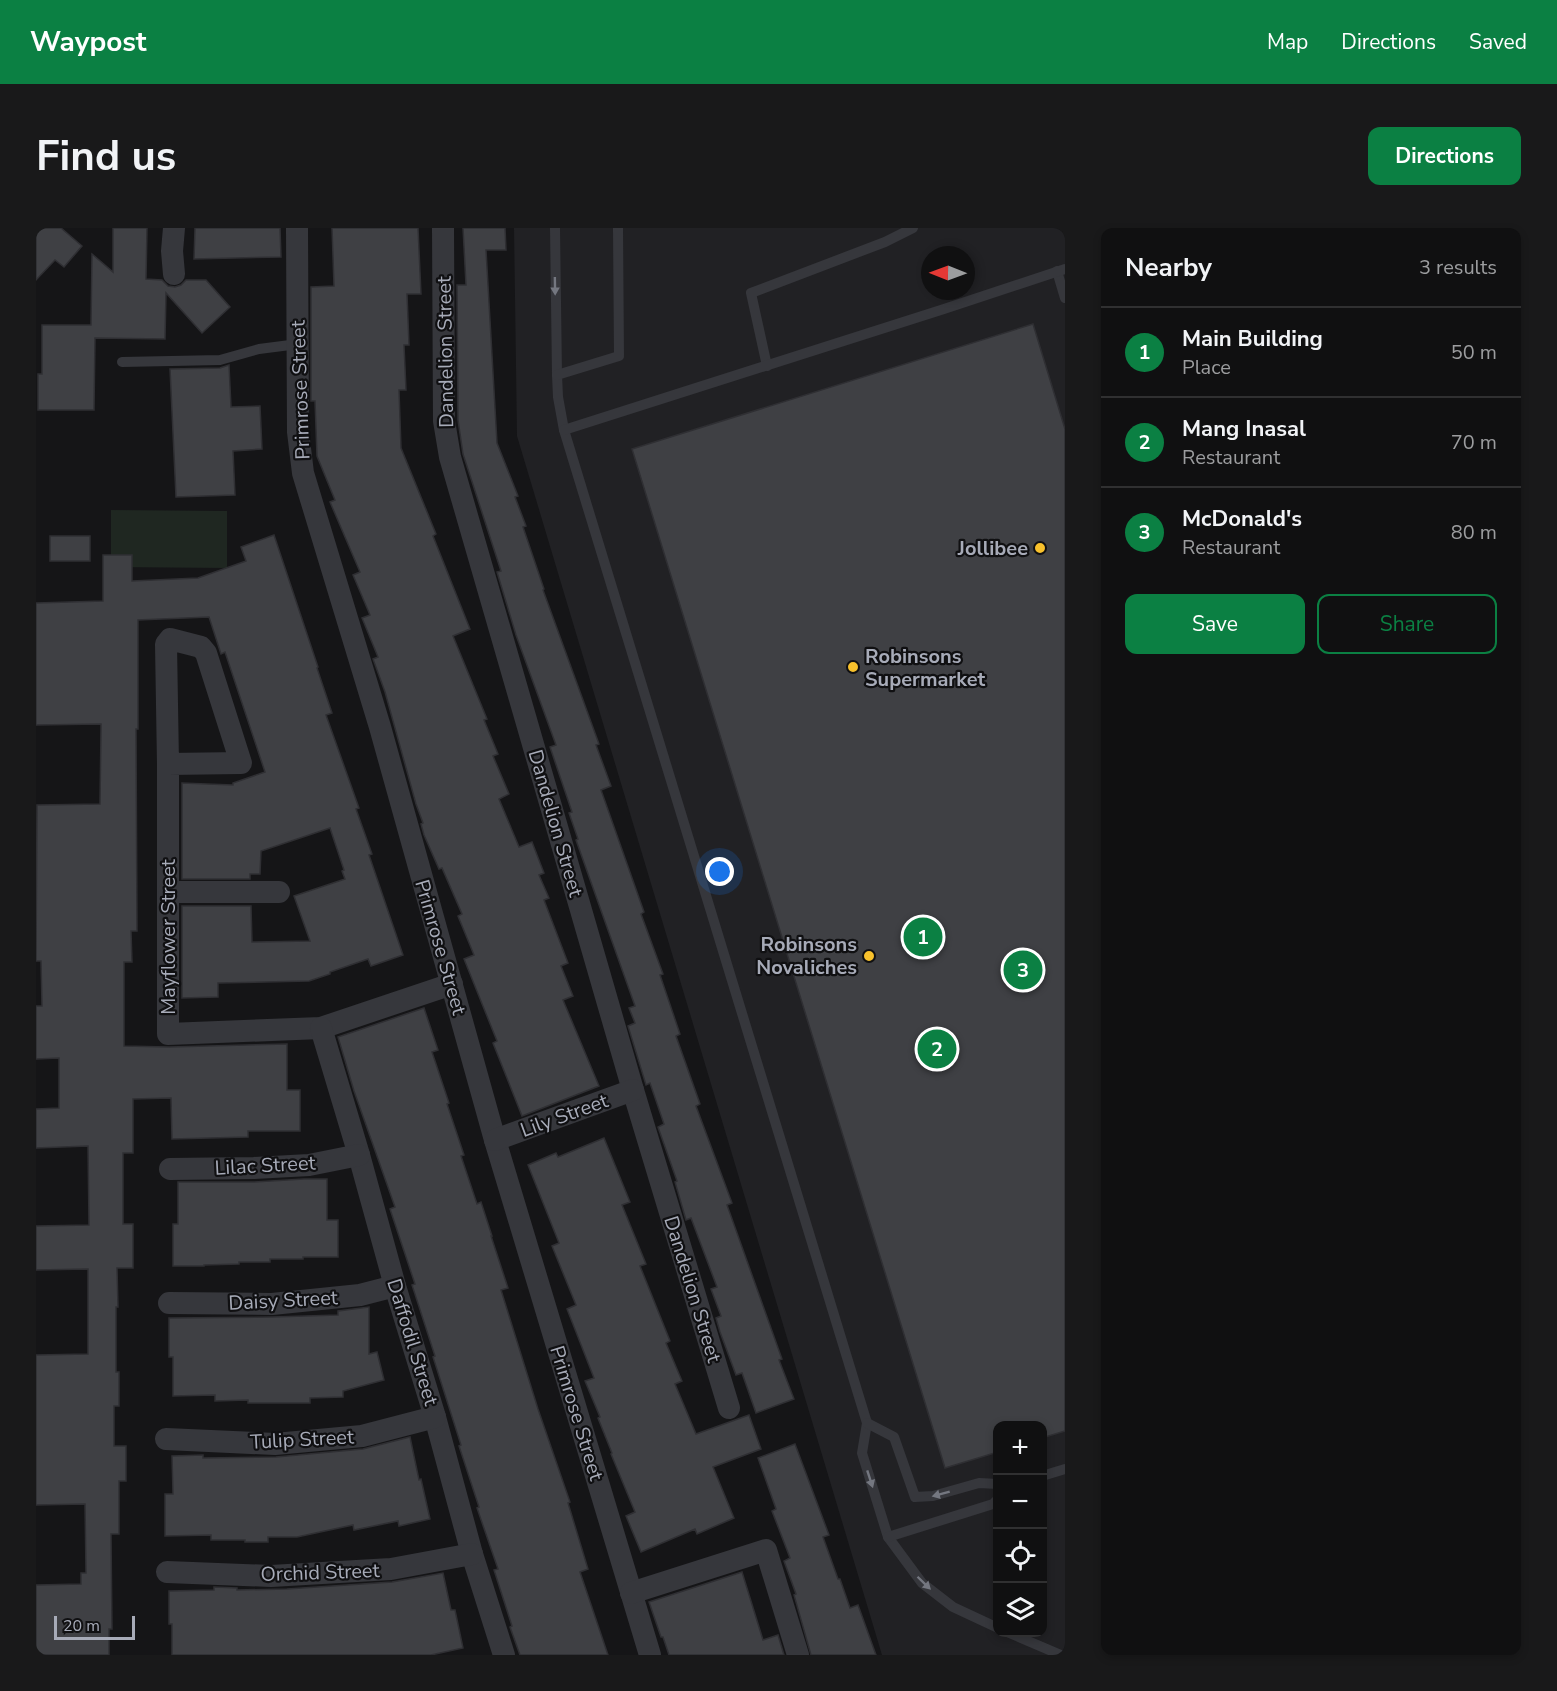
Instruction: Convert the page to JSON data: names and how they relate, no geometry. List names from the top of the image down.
{
  "streets": {
    "street": [
      "Dandelion Street",
      "Primrose Street",
      "Mayflower Street",
      "Lily Street",
      "Lilac Street",
      "Daisy Street",
      "Daffodil Street",
      "Tulip Street",
      "Orchid Street"
    ]
  },
  "crossings": [
    ["Dandelion Street", "Lily Street"],
    ["Primrose Street", "Mayflower Street"],
    ["Primrose Street", "Lily Street"],
    ["Mayflower Street", "Daffodil Street"],
    ["Lilac Street", "Daffodil Street"],
    ["Daisy Street", "Daffodil Street"],
    ["Daffodil Street", "Tulip Street"],
    ["Daffodil Street", "Orchid Street"]
  ],
  "places": ["Jollibee", "Robinsons Supermarket", "Robinsons Novaliches"],
  "scale_bar": "20 m",
  "north": "left",
  "page": {
    "header": "Waypost",
    "nav": ["Map", "Directions", "Saved"],
    "buttons": [
      "Directions",
      ["Save", "Share"]
    ],
    "title": "Find us",
    "heading": ["Nearby", "3 results"],
    "list": [
      {
        "mark": "1",
        "name": "Main Building",
        "note": "Place",
        "value": "50 m"
      },
      {
        "mark": "2",
        "name": "Mang Inasal",
        "note": "Restaurant",
        "value": "70 m"
      },
      {
        "mark": "3",
        "name": "McDonald's",
        "note": "Restaurant",
        "value": "80 m"
      }
    ],
    "pins": ["1", "3", "2"],
    "map_buttons": ["+", "−"],
    "scale": "20 m"
  }
}
